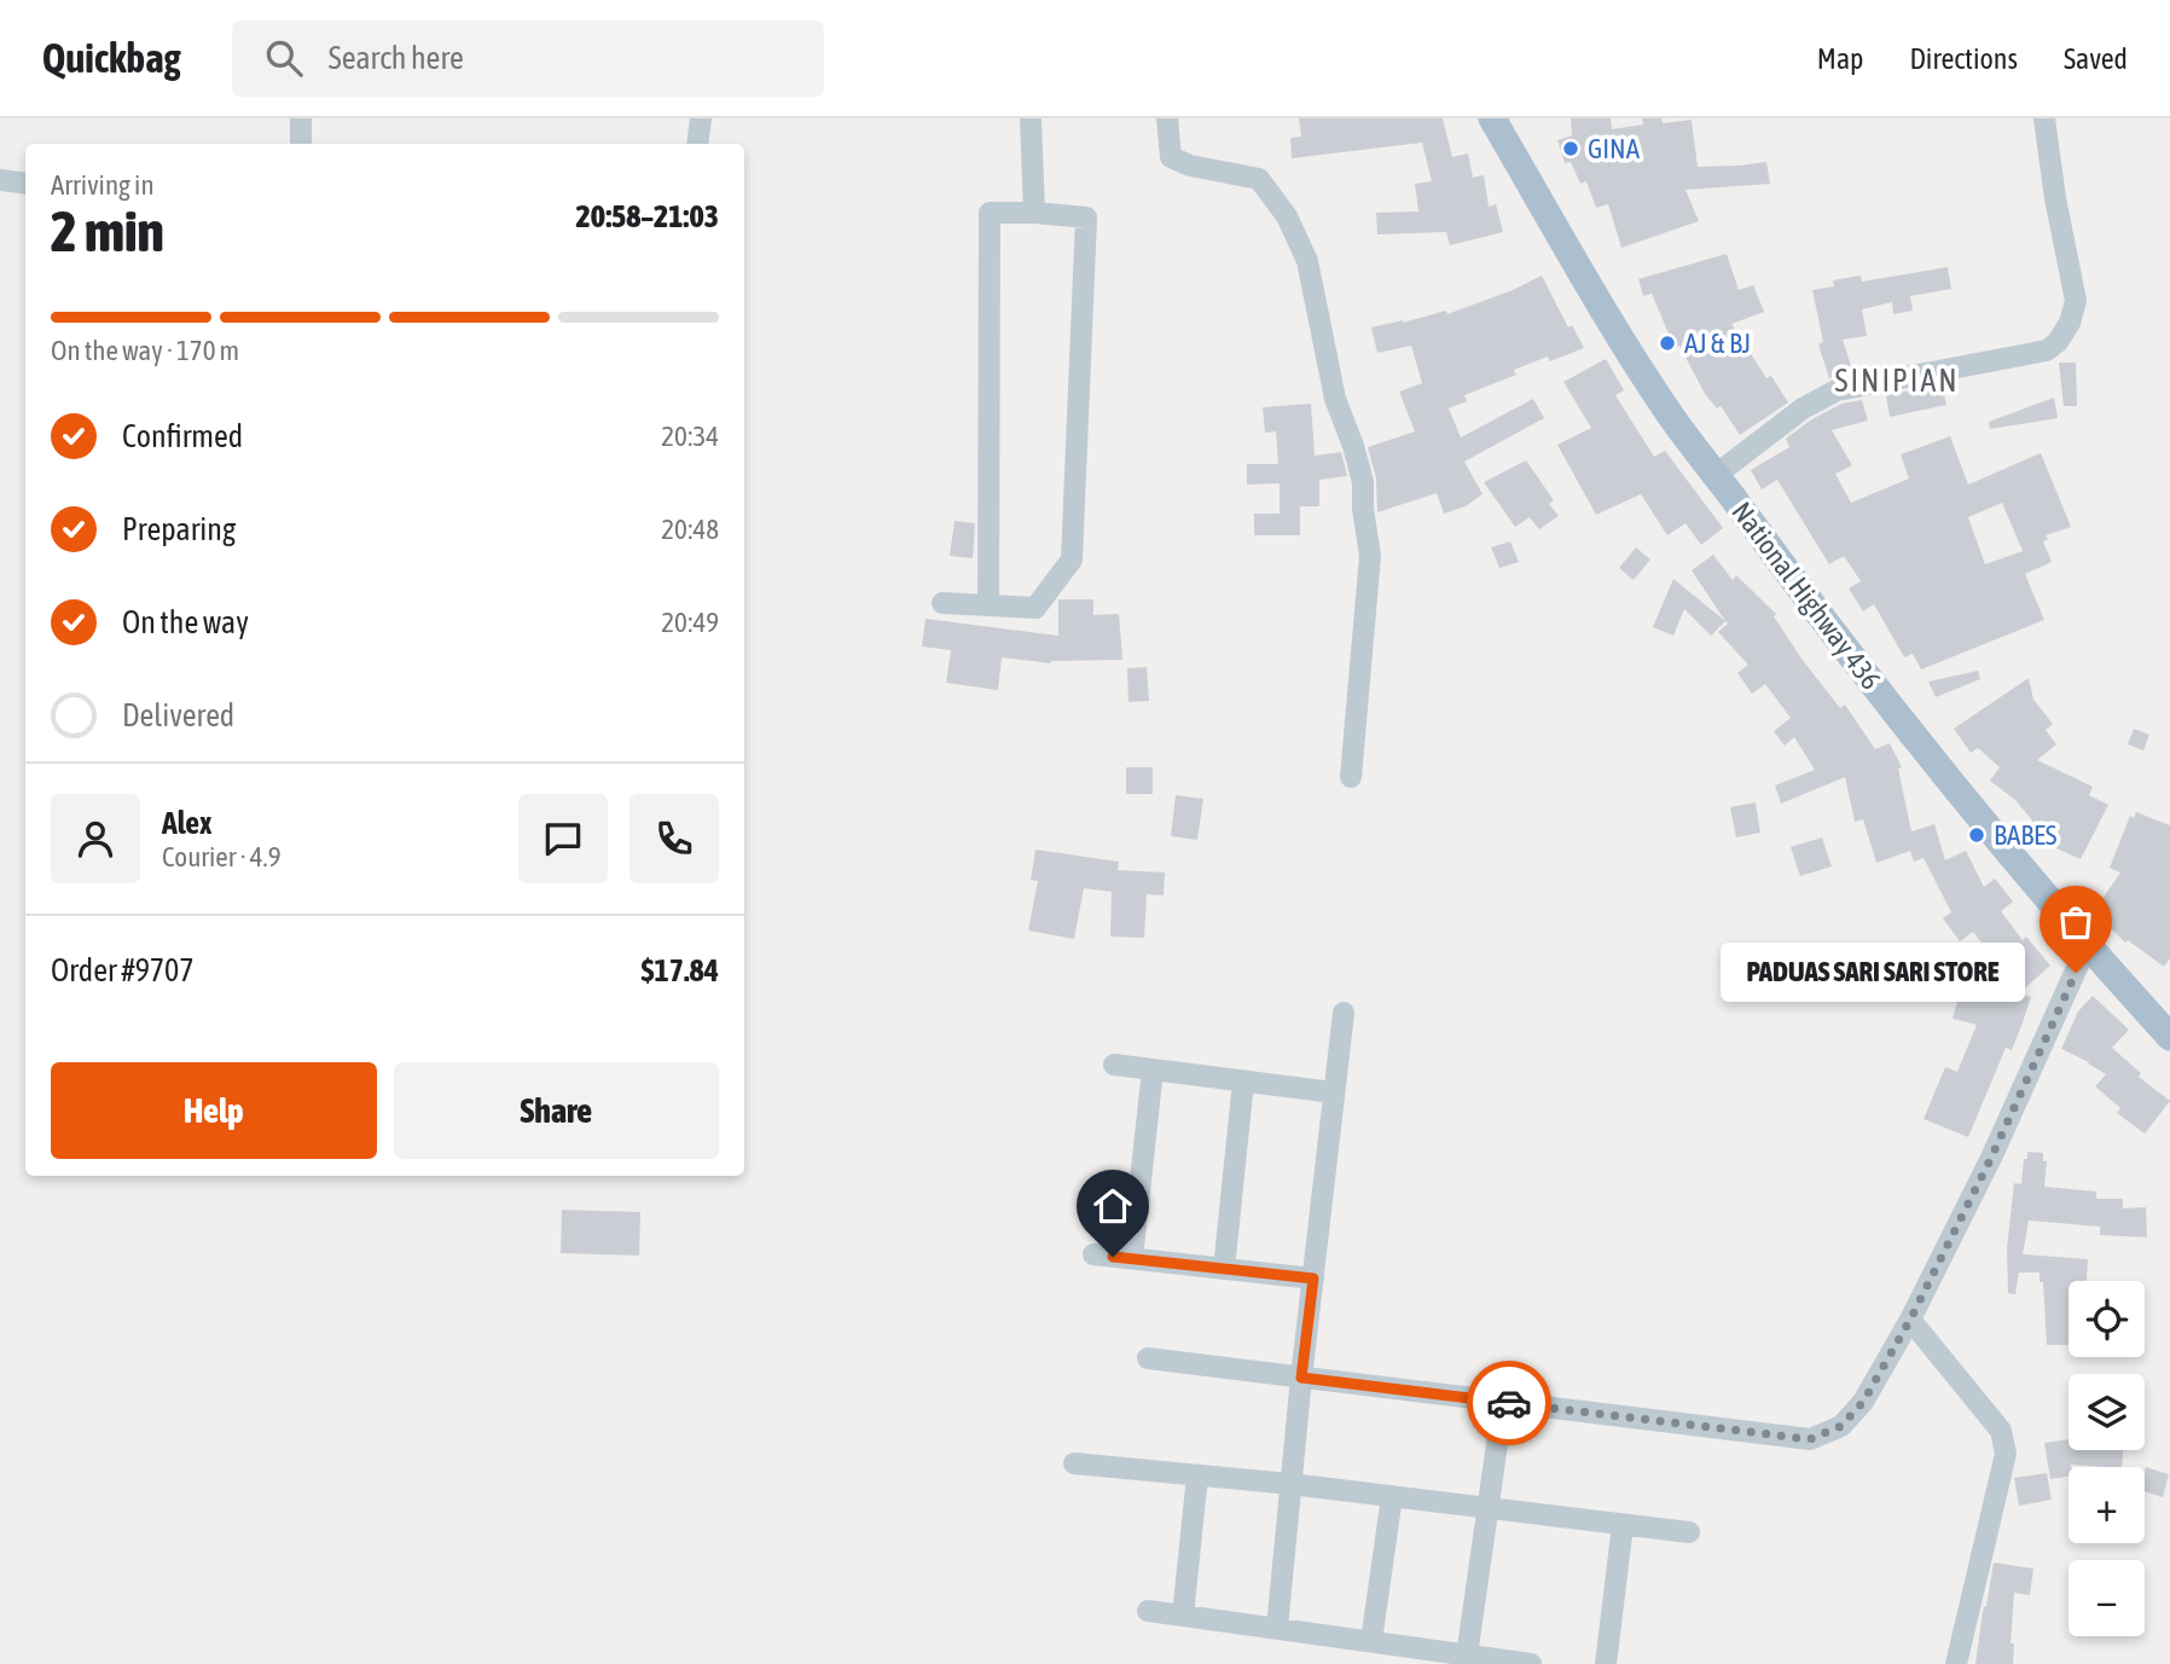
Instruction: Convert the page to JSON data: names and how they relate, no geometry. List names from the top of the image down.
{
  "streets": {
    "main road": ["National Highway 436"]
  },
  "districts": ["SINIPIAN"],
  "places": [
    "GINA",
    "AJ & BJ",
    "BABES",
    "PADUAS SARI SARI STORE"
  ],
  "page": {
    "header": "Quickbag",
    "search": "Search here",
    "nav": ["Map", "Directions", "Saved"],
    "heading": ["2 min", "Arriving in", "20:58–21:03"],
    "panel": [
      "Alex",
      "Courier · 4.9",
      "Order #9707",
      "$17.84"
    ],
    "bar": "On the way · 170 m",
    "list": [
      ["Confirmed", "20:34"],
      ["Preparing", "20:48"],
      ["On the way", "20:49"],
      "Delivered"
    ],
    "bubble": "PADUAS SARI SARI STORE",
    "buttons": ["Help", "Share"],
    "map_buttons": ["+", "−"]
  }
}
